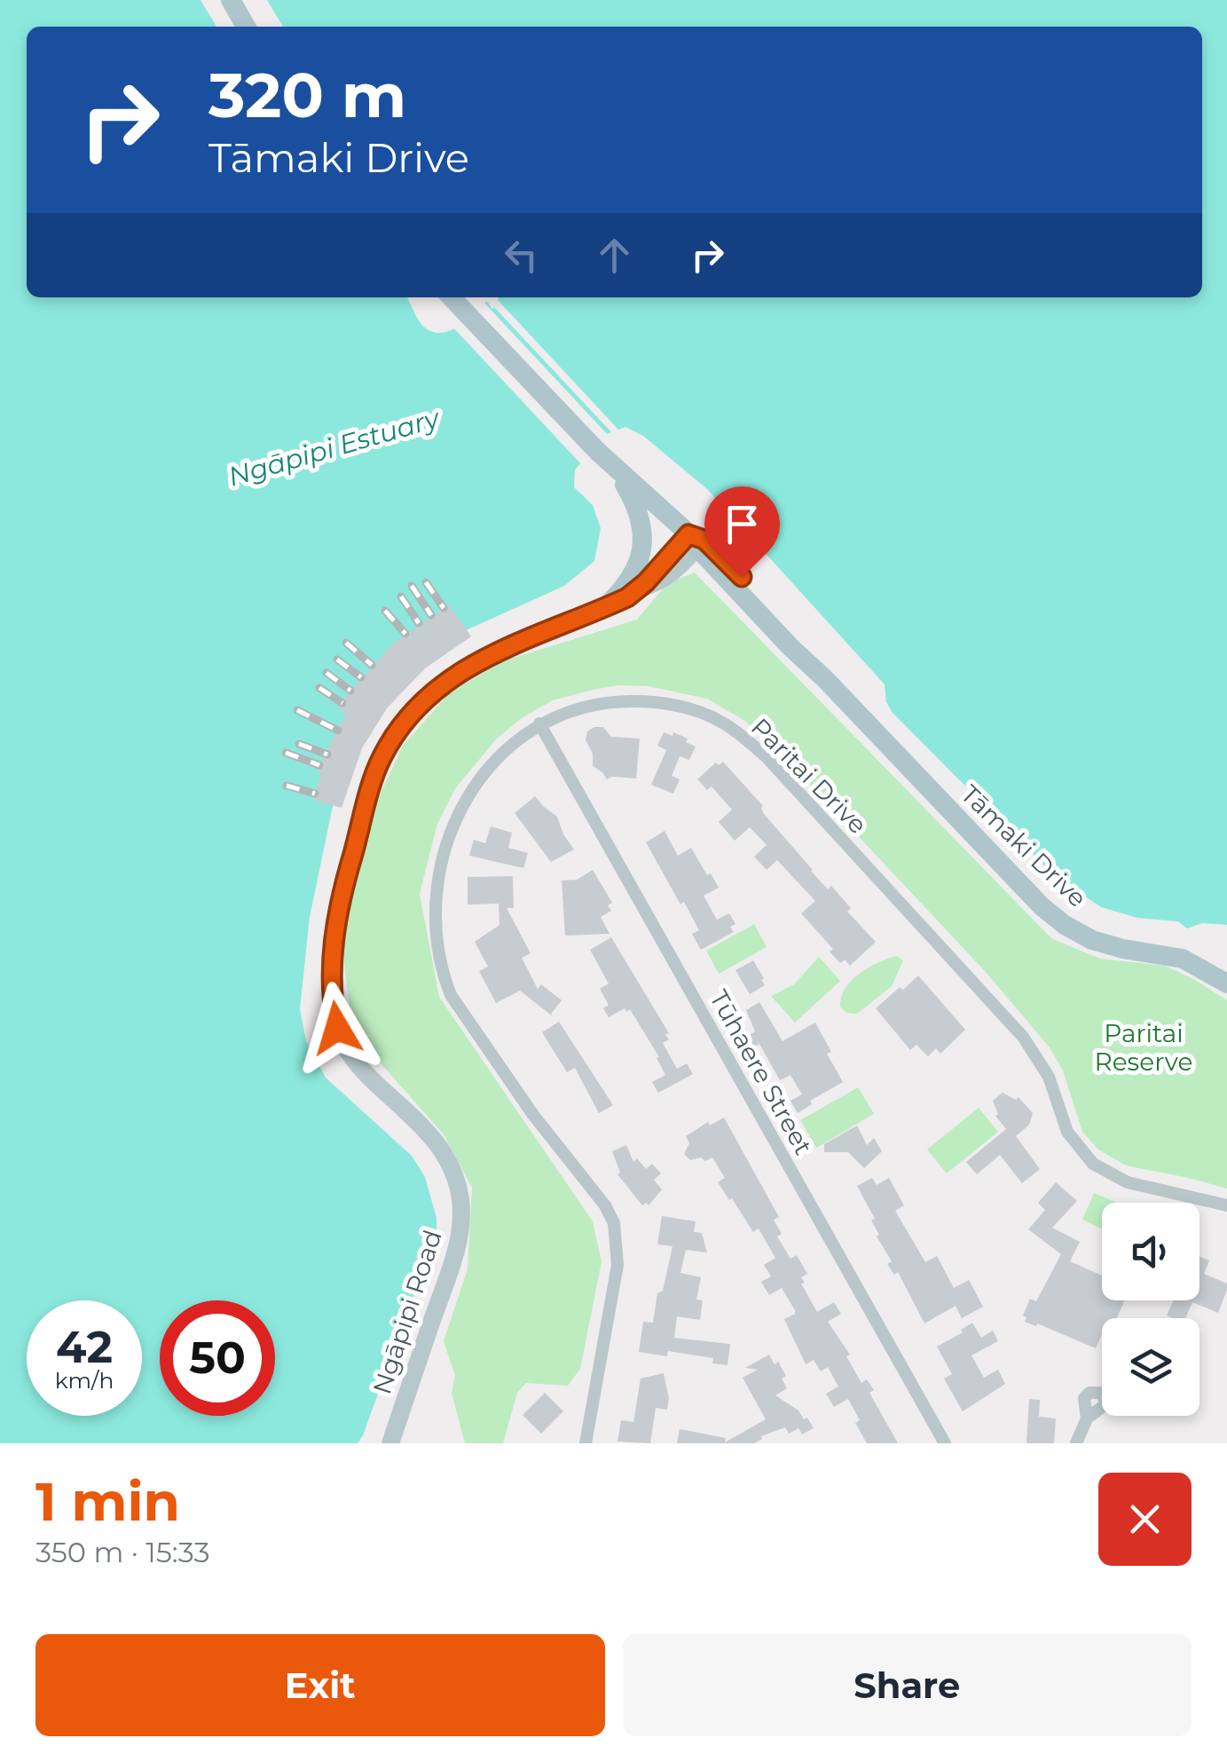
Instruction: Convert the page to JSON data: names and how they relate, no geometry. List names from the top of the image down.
{
  "streets": {
    "main road": ["Tāmaki Drive", "Ngāpipi Road"],
    "street": ["Paritai Drive", "Tūhaere Street"]
  },
  "crossings": [
    ["Paritai Drive", "Tūhaere Street"],
    ["Tāmaki Drive", "Ngāpipi Road"]
  ],
  "water": ["Ngāpipi Estuary"],
  "parks": ["Paritai Reserve"],
  "page": {
    "turn": ["320 m", "Tāmaki Drive"],
    "speed": "42 km/h",
    "limit": "50",
    "heading": ["1 min", "350 m · 15:33"],
    "buttons": ["Exit", "Share"]
  }
}
